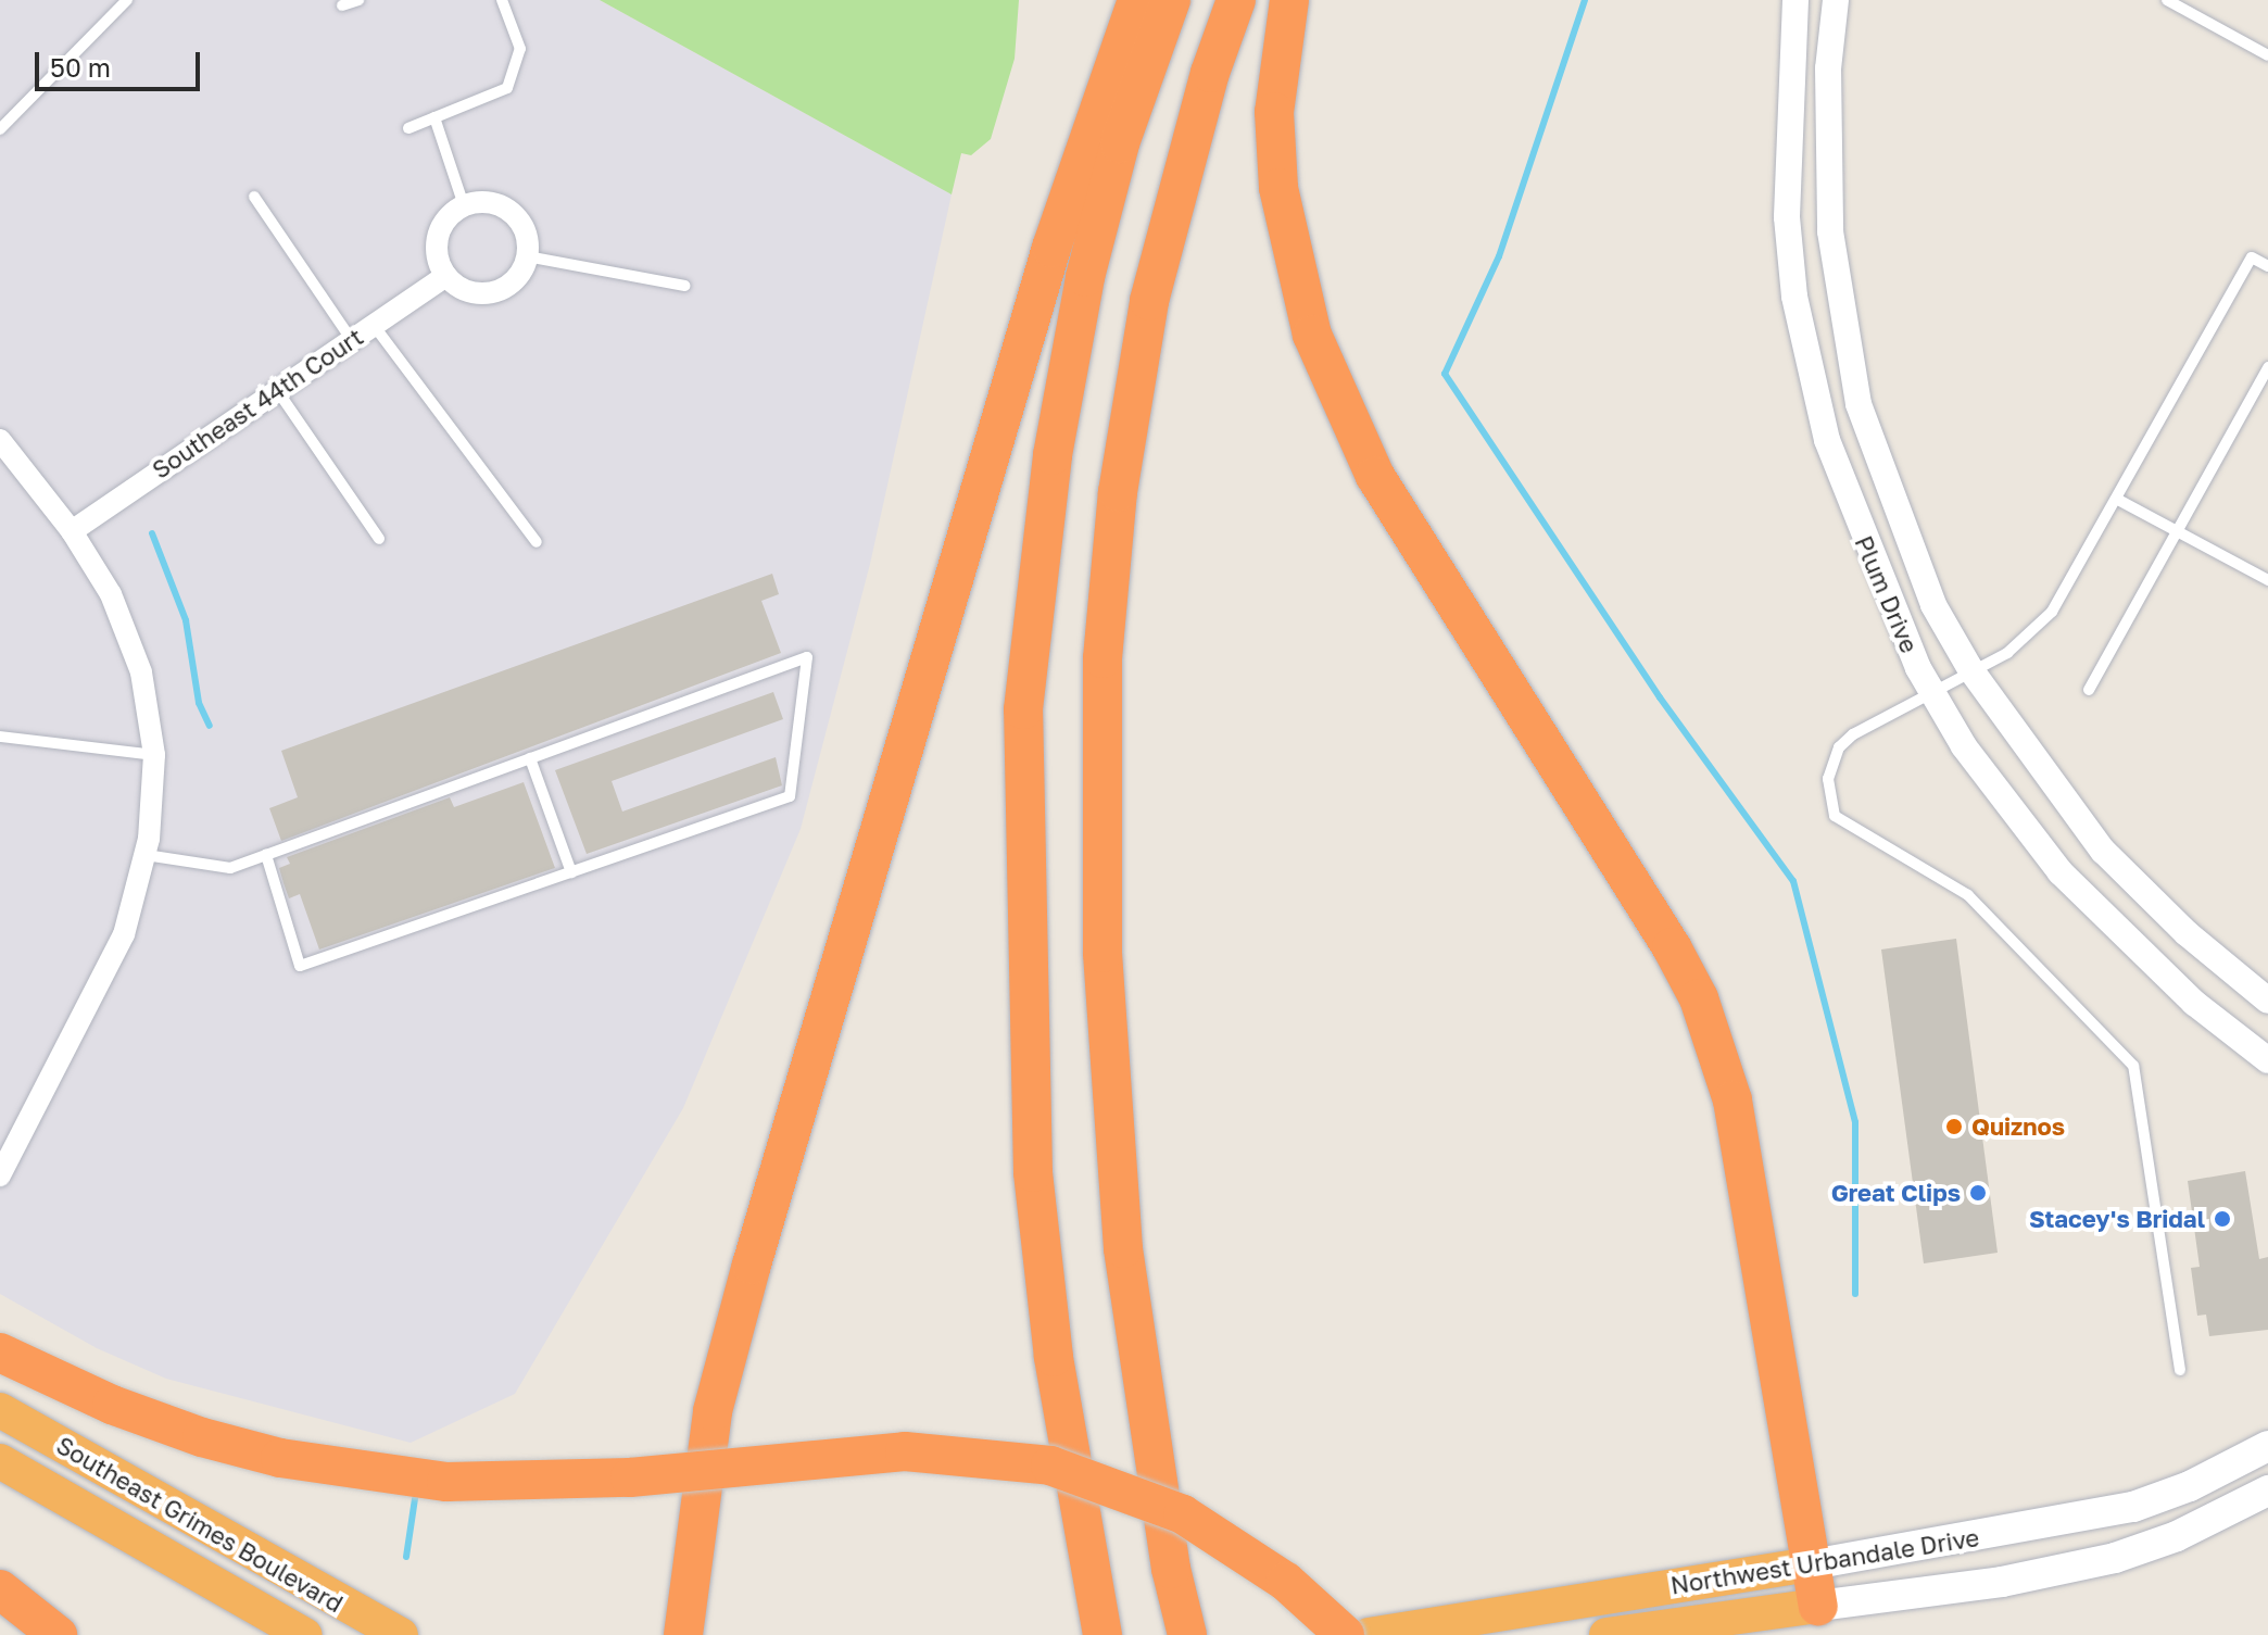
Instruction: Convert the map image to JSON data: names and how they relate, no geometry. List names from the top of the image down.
{
  "streets": {
    "highway": ["Southeast Grimes Boulevard", "Northwest Urbandale Drive"],
    "street": ["Southeast 44th Court", "Plum Drive"]
  },
  "places": ["Quiznos", "Great Clips", "Stacey's Bridal"],
  "scale_bar": "50 m"
}
